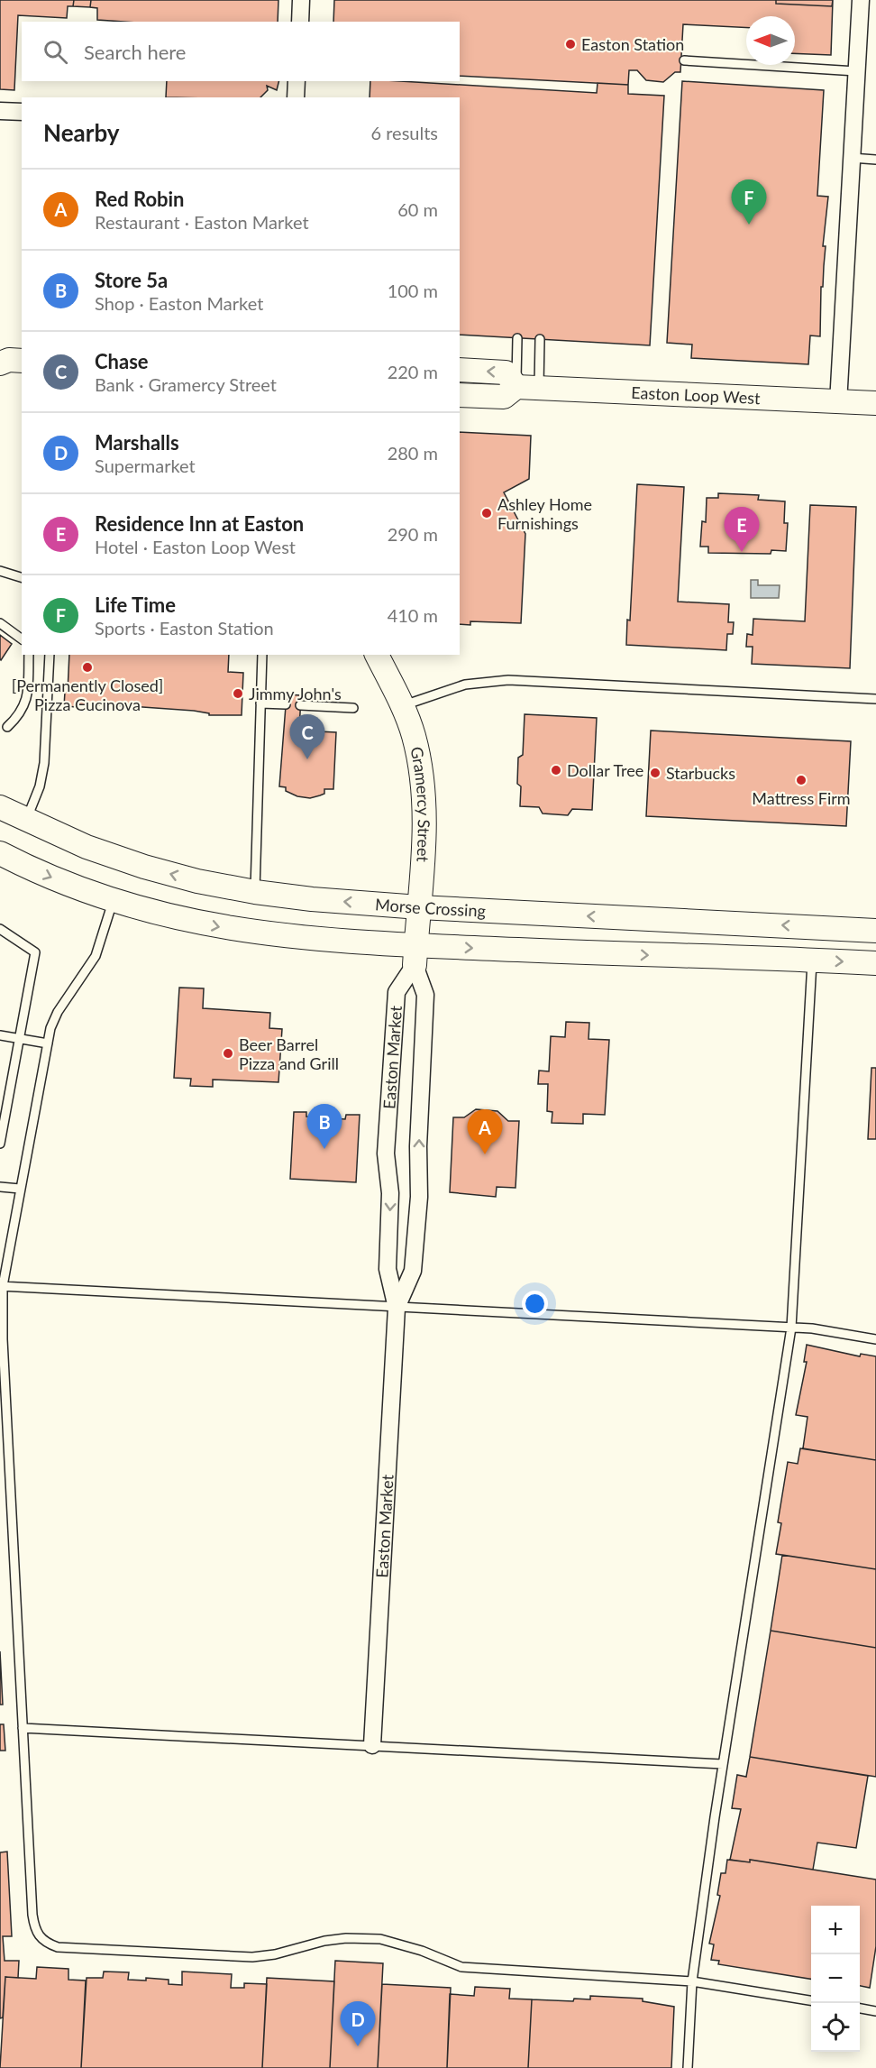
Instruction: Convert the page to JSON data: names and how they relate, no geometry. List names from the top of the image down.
{
  "streets": {
    "main road": ["Easton Loop West", "Gramercy Street", "Morse Crossing"],
    "street": ["Easton Market"]
  },
  "crossings": [
    ["Gramercy Street", "Morse Crossing"],
    ["Gramercy Street", "Easton Market"]
  ],
  "places": [
    "Easton Station",
    "Ashley Home Furnishings",
    "[Permanently Closed] Pizza Cucinova",
    "Jimmy John's",
    "Dollar Tree",
    "Starbucks",
    "Mattress Firm",
    "Beer Barrel Pizza and Grill"
  ],
  "north": "left",
  "page": {
    "search": "Search here",
    "heading": ["Nearby", "6 results"],
    "list": [
      {
        "mark": "A",
        "name": "Red Robin",
        "note": "Restaurant · Easton Market",
        "value": "60 m"
      },
      {
        "mark": "B",
        "name": "Store 5a",
        "note": "Shop · Easton Market",
        "value": "100 m"
      },
      {
        "mark": "C",
        "name": "Chase",
        "note": "Bank · Gramercy Street",
        "value": "220 m"
      },
      {
        "mark": "D",
        "name": "Marshalls",
        "note": "Supermarket",
        "value": "280 m"
      },
      {
        "mark": "E",
        "name": "Residence Inn at Easton",
        "note": "Hotel · Easton Loop West",
        "value": "290 m"
      },
      {
        "mark": "F",
        "name": "Life Time",
        "note": "Sports · Easton Station",
        "value": "410 m"
      }
    ],
    "pins": [
      "F",
      "E",
      "C",
      "B",
      "A",
      "D"
    ],
    "map_buttons": ["+", "−"]
  }
}
